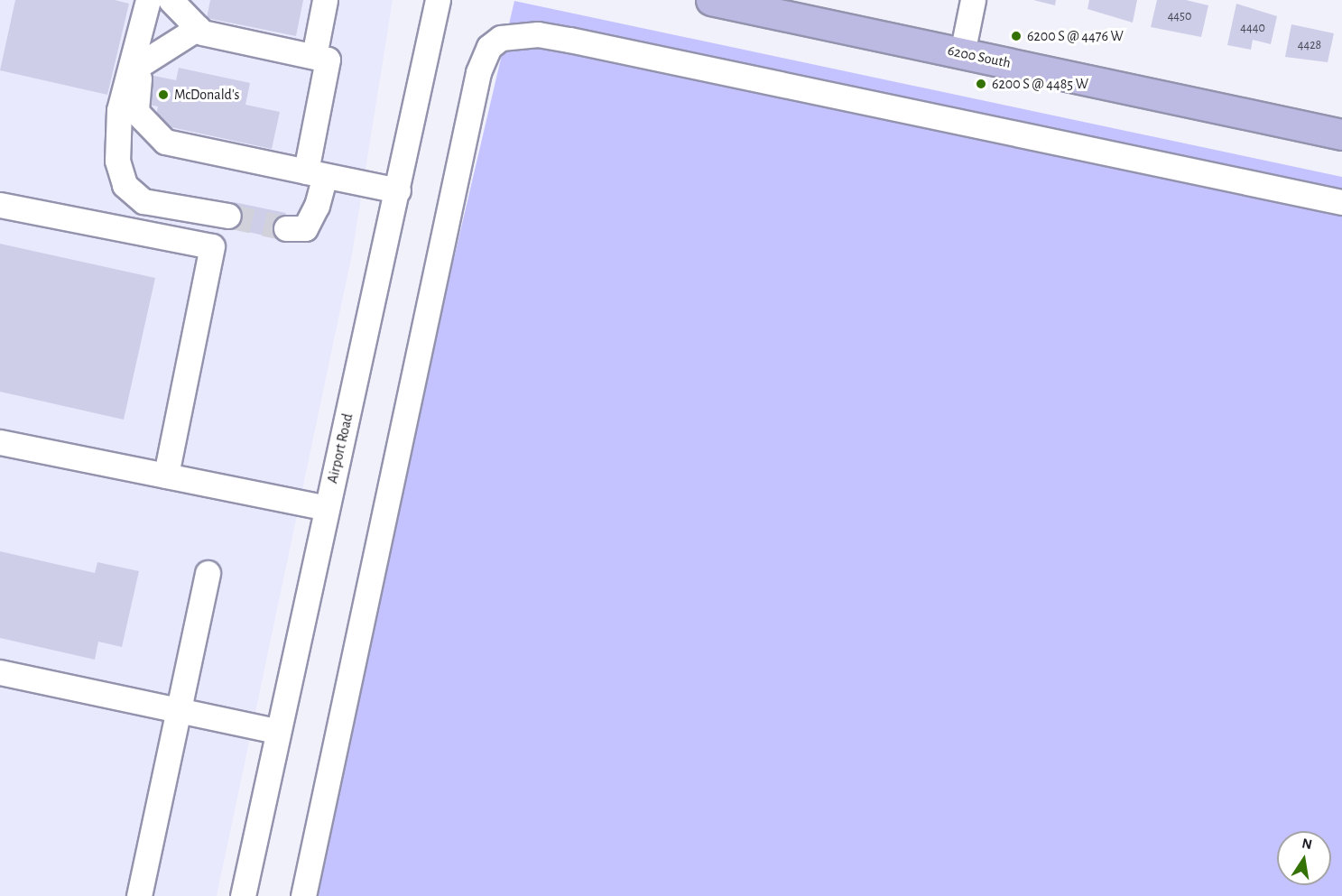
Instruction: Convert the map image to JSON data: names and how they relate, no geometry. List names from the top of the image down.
{
  "streets": {
    "main road": ["6200 South"],
    "street": ["Airport Road"]
  },
  "places": ["6200 S @ 4476 W", "6200 S @ 4485 W", "McDonald's"],
  "house_numbers": ["4450", "4440", "4428"],
  "north": "top"
}
